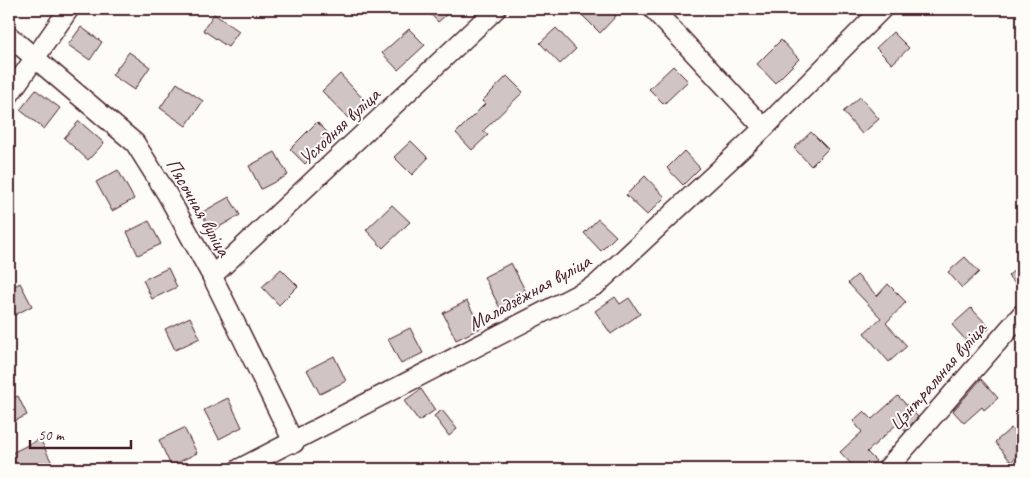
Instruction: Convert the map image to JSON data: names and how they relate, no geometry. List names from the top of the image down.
{
  "streets": {
    "street": [
      "Усходняя вуліца",
      "Пясочная вуліца",
      "Маладзёжная вуліца",
      "Цэнтральная вуліца"
    ]
  },
  "crossings": [
    ["Усходняя вуліца", "Пясочная вуліца"],
    ["Пясочная вуліца", "Маладзёжная вуліца"]
  ],
  "scale_bar": "50 m"
}
